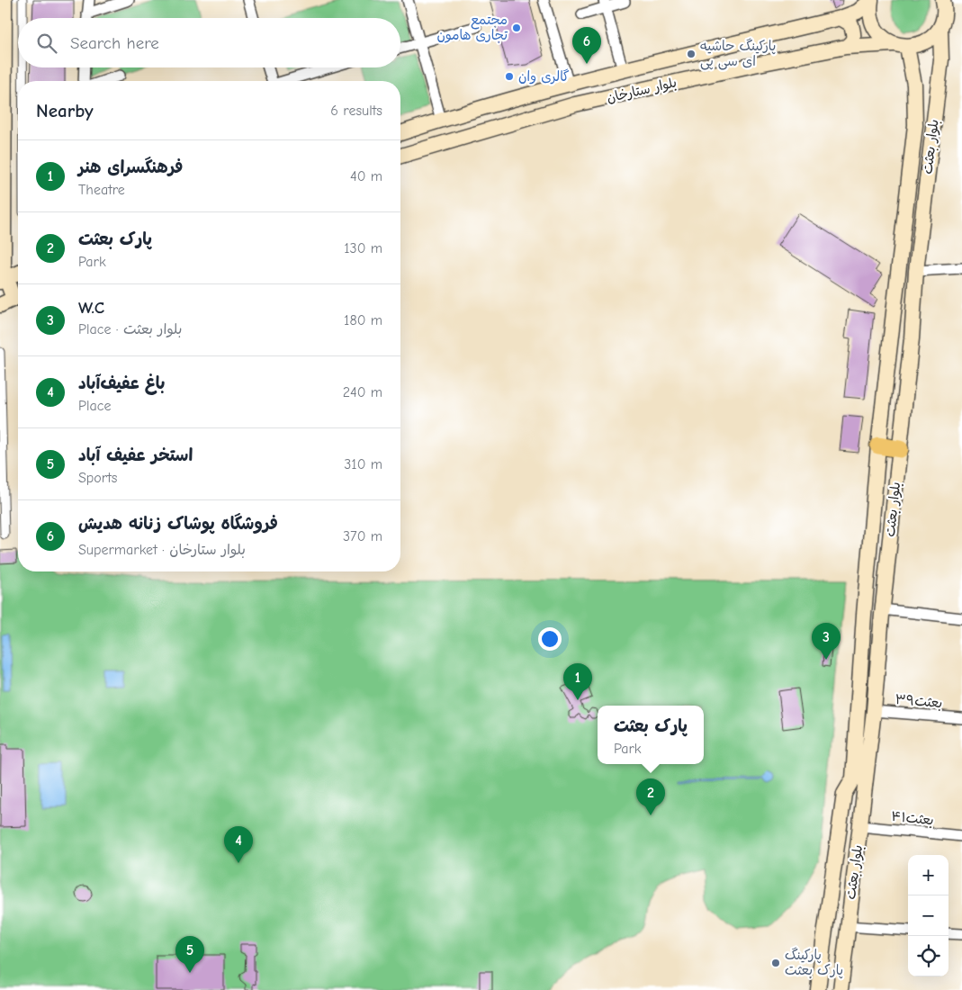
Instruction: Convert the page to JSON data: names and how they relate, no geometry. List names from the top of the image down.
{
  "streets": {
    "main road": ["بلوار ستارخان", "بلوار بعثت"],
    "street": ["بعثت۳۹", "بعثت۴۱"]
  },
  "crossings": [
    ["بلوار بعثت", "بعثت۳۹"],
    ["بلوار بعثت", "بعثت۴۱"]
  ],
  "places": [
    "مجتمع تجاری هامون",
    "پارکینگ حاشیه ای سی پی",
    "گالری وان",
    "پارکینگ پارک بعثت"
  ],
  "page": {
    "search": "Search here",
    "pins": [
      "6",
      "3",
      "1",
      "2",
      "4",
      "5"
    ],
    "heading": ["Nearby", "6 results"],
    "list": [
      {
        "mark": "1",
        "name": "فرهنگسرای هنر",
        "note": "Theatre",
        "value": "40 m"
      },
      {
        "mark": "2",
        "name": "پارک بعثت",
        "note": "Park",
        "value": "130 m"
      },
      {
        "mark": "3",
        "name": "W.C",
        "note": "Place · بلوار بعثت",
        "value": "180 m"
      },
      {
        "mark": "4",
        "name": "باغ عفیف‌آباد",
        "note": "Place",
        "value": "240 m"
      },
      {
        "mark": "5",
        "name": "استخر عفیف آباد",
        "note": "Sports",
        "value": "310 m"
      },
      {
        "mark": "6",
        "name": "فروشگاه پوشاک زنانه هدیش",
        "note": "Supermarket · بلوار ستارخان",
        "value": "370 m"
      }
    ],
    "popup": ["پارک بعثت", "Park"],
    "map_buttons": ["+", "−"]
  }
}
